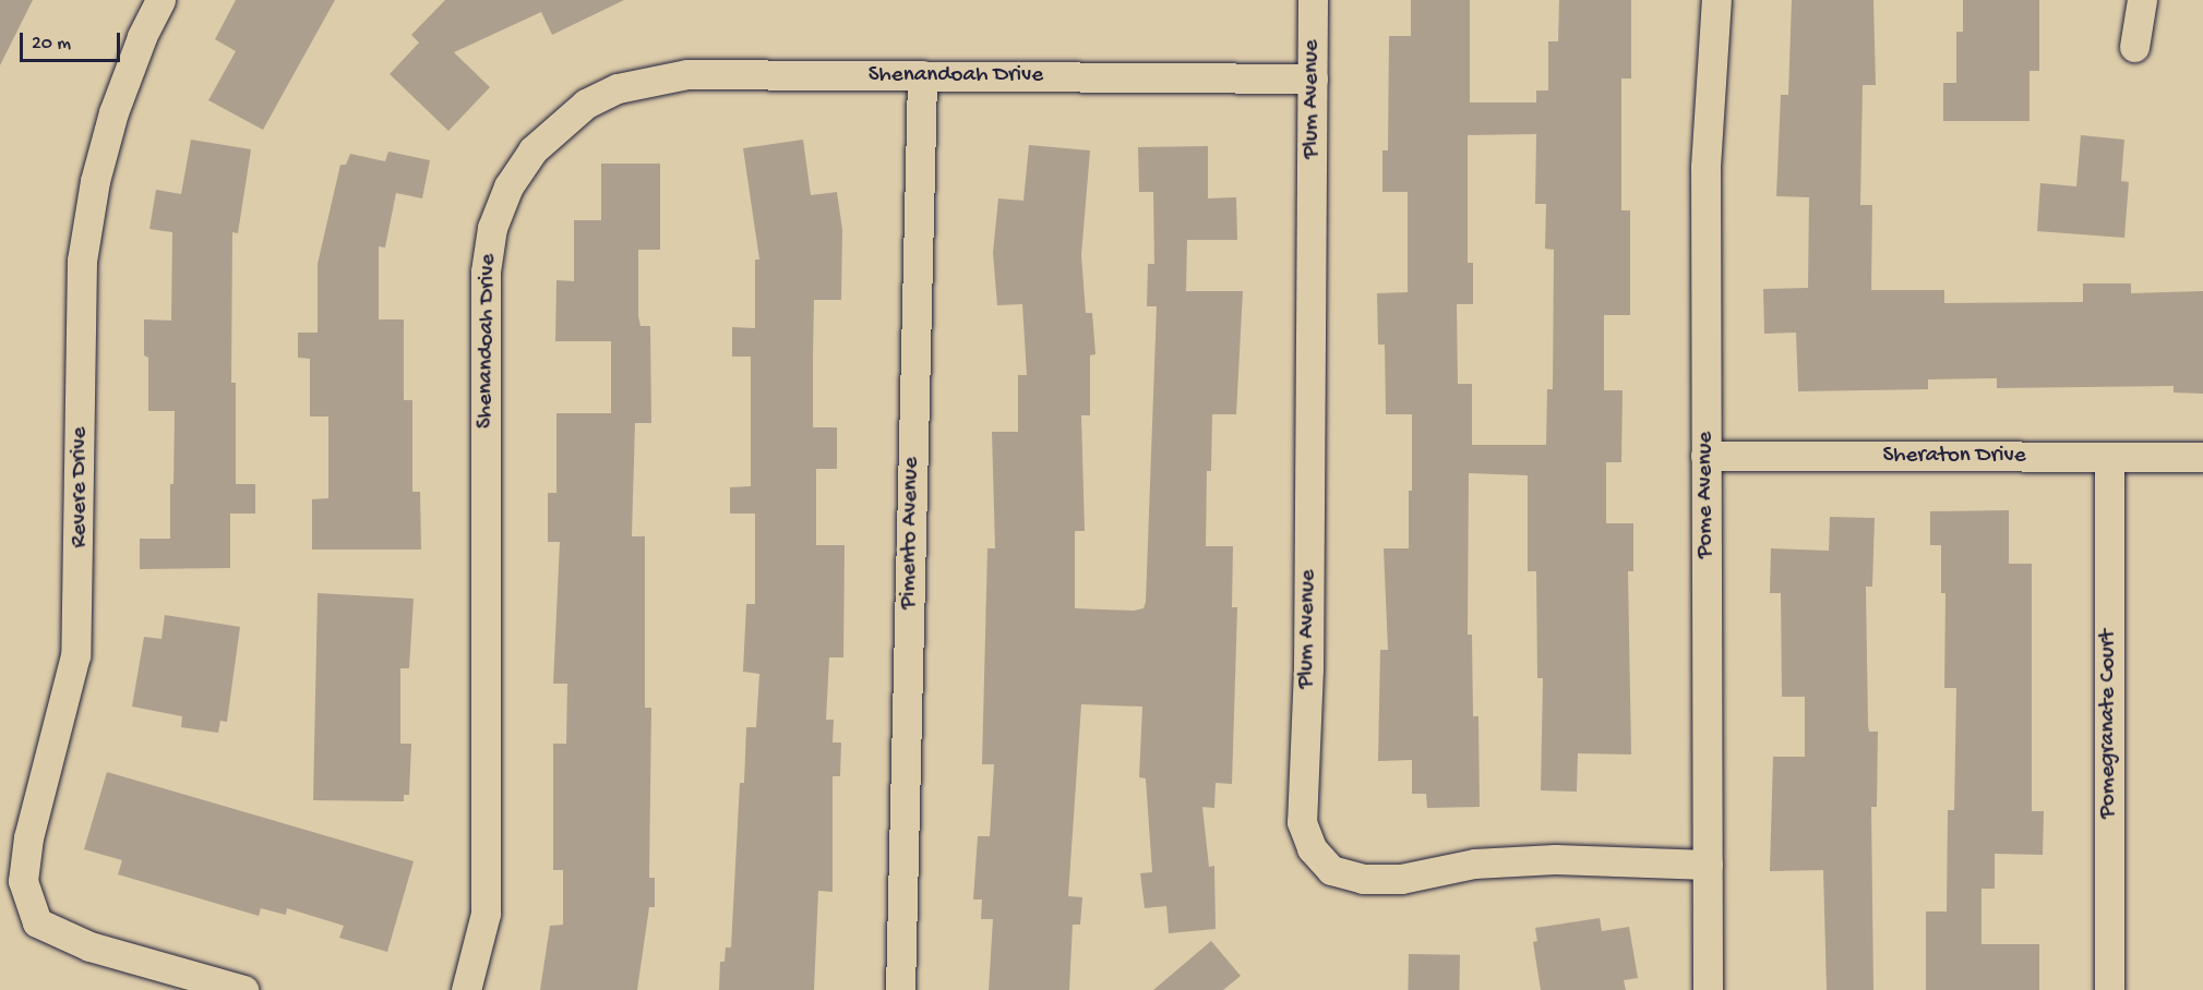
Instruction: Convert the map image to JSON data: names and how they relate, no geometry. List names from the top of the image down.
{
  "streets": {
    "street": [
      "Shenandoah Drive",
      "Plum Avenue",
      "Sheraton Drive",
      "Revere Drive",
      "Pome Avenue",
      "Pimento Avenue",
      "Pomegranate Court"
    ]
  },
  "crossings": [
    ["Shenandoah Drive", "Plum Avenue"],
    ["Shenandoah Drive", "Pimento Avenue"],
    ["Plum Avenue", "Pome Avenue"],
    ["Sheraton Drive", "Pome Avenue"],
    ["Sheraton Drive", "Pomegranate Court"]
  ],
  "scale_bar": "20 m"
}
